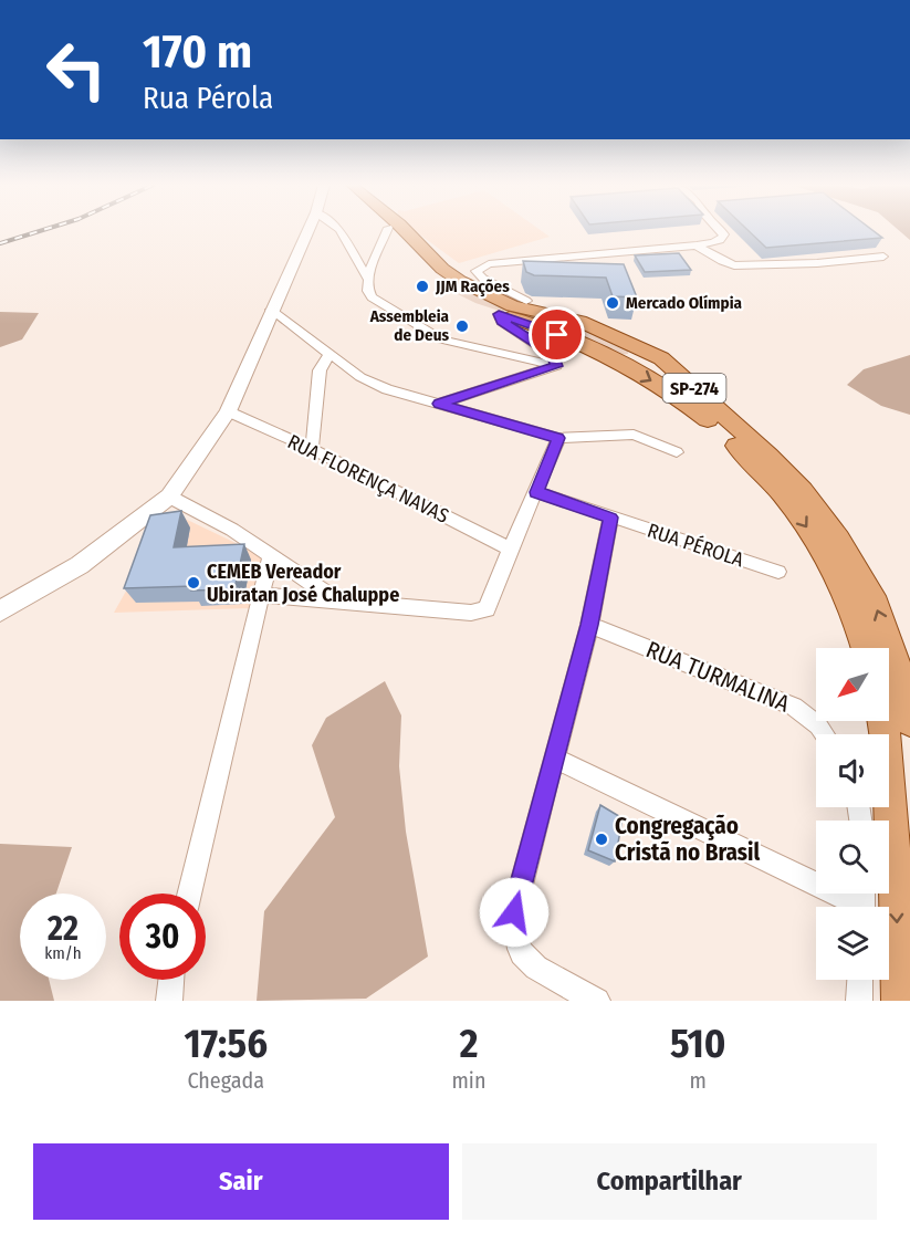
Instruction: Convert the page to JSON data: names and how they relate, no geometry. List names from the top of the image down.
{
  "streets": {
    "main road": ["SP-274"],
    "street": ["RUA FLORENÇA NAVAS", "RUA PÉROLA", "RUA TURMALINA"]
  },
  "places": [
    "JJM Rações",
    "Mercado Olímpia",
    "Assembleia de Deus",
    "CEMEB Vereador Ubiratan José Chaluppe",
    "Congregação Cristã no Brasil"
  ],
  "north": "bottom left",
  "page": {
    "turn": ["170 m", "Rua Pérola"],
    "speed": "22 km/h",
    "limit": "30",
    "eta": [
      "17:56",
      "Chegada",
      "2",
      "min",
      "510",
      "m"
    ],
    "buttons": ["Sair", "Compartilhar"]
  }
}
